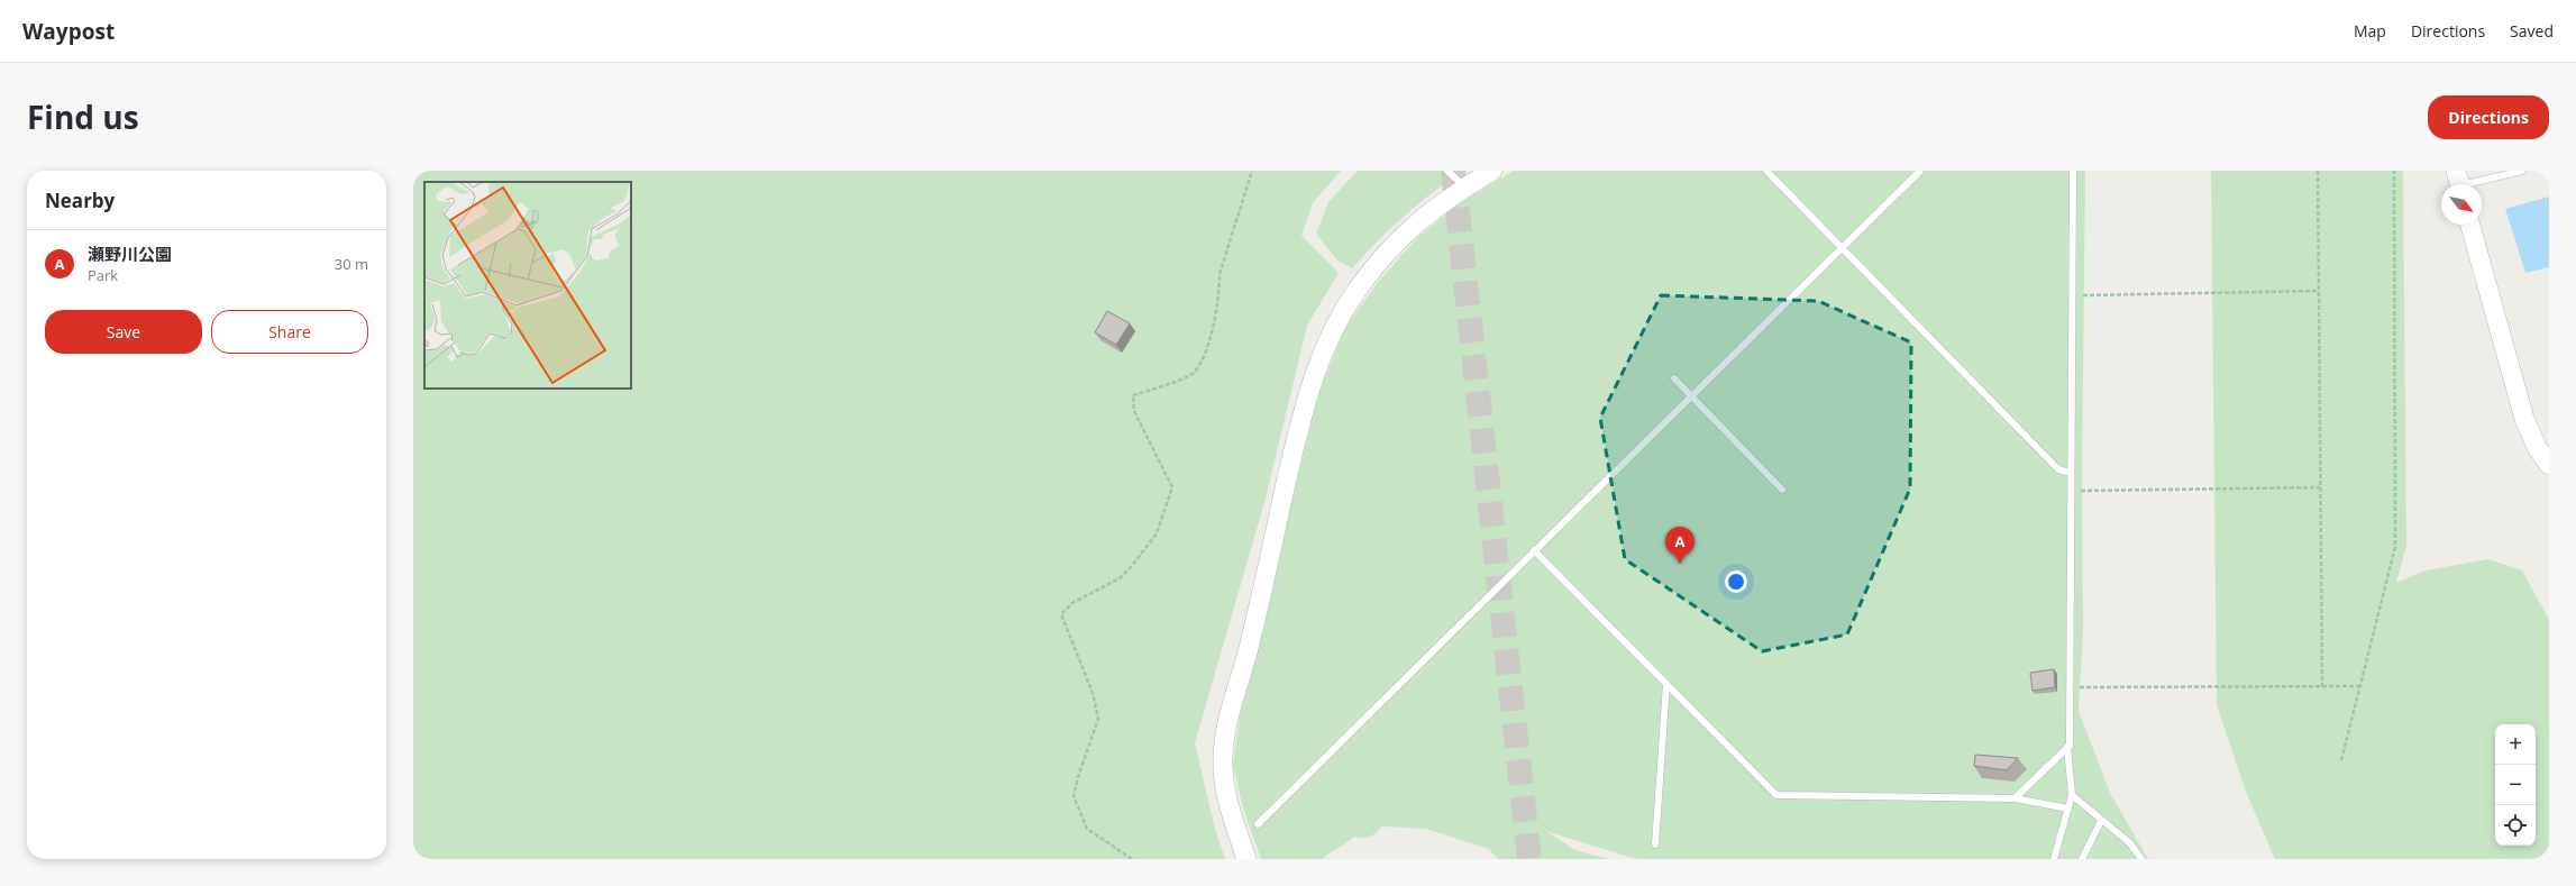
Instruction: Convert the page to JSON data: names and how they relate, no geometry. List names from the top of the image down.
{
  "north": "bottom right",
  "page": {
    "header": "Waypost",
    "nav": ["Map", "Directions", "Saved"],
    "title": "Find us",
    "buttons": [
      "Directions",
      ["Save", "Share"]
    ],
    "heading": "Nearby",
    "list": [
      {
        "mark": "A",
        "name": "瀬野川公園",
        "note": "Park",
        "value": "30 m"
      }
    ],
    "pins": "A",
    "map_buttons": ["+", "−"]
  }
}
